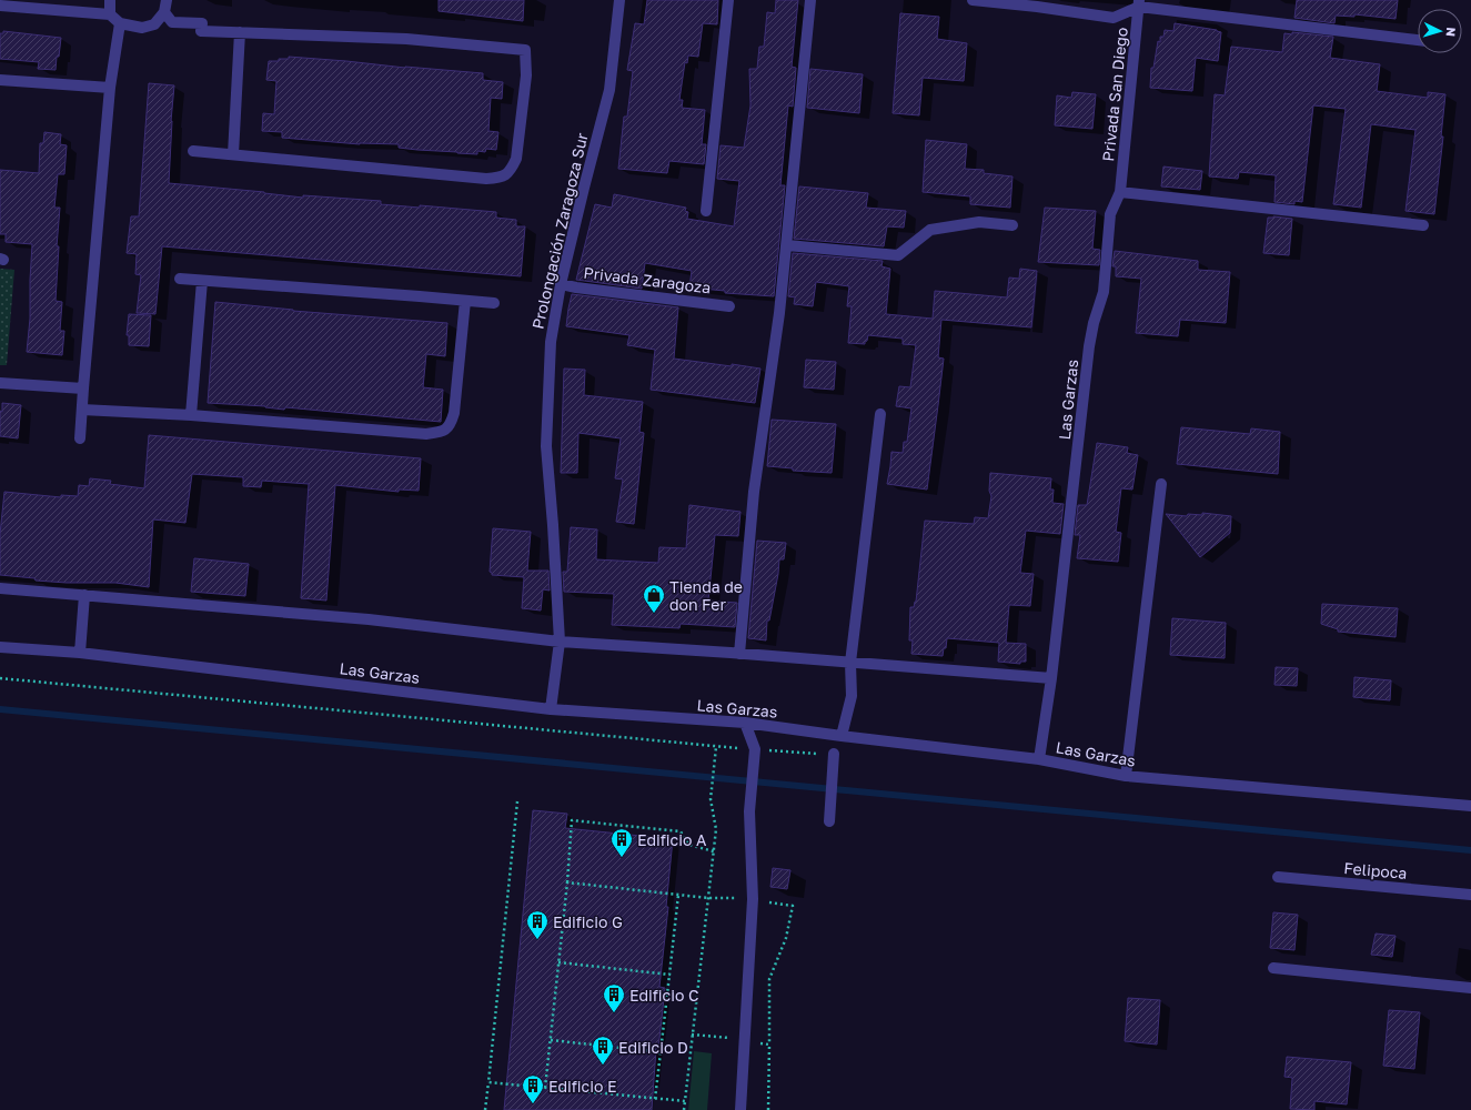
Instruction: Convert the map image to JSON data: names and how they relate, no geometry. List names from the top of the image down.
{
  "streets": {
    "street": [
      "Privada San Diego",
      "Prolongación Zaragoza Sur",
      "Privada Zaragoza",
      "Las Garzas",
      "Felipoca"
    ]
  },
  "crossings": [
    ["Privada San Diego", "Las Garzas"],
    ["Prolongación Zaragoza Sur", "Privada Zaragoza"],
    ["Prolongación Zaragoza Sur", "Las Garzas"]
  ],
  "places": {
    "shop": ["Tienda de don Fer"],
    "building": [
      "Edificio A",
      "Edificio G",
      "Edificio C",
      "Edificio D",
      "Edificio E"
    ]
  },
  "north": "right"
}
